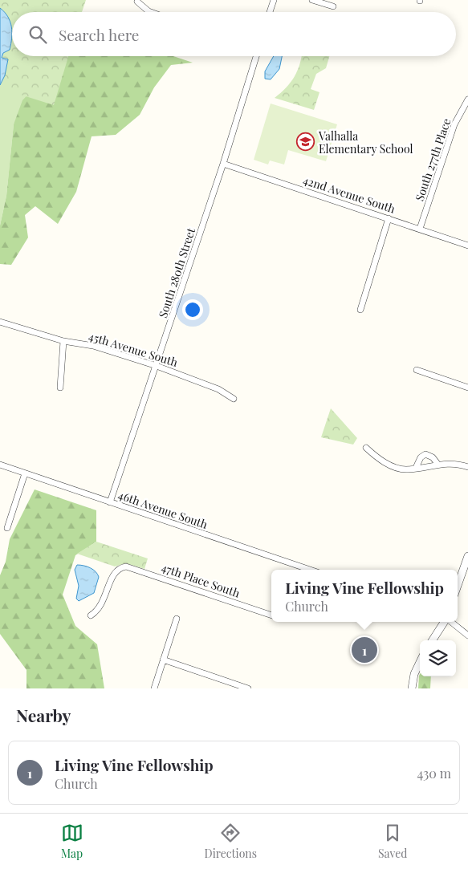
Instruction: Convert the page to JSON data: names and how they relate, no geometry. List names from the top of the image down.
{
  "streets": {
    "street": [
      "South 277th Place",
      "42nd Avenue South",
      "South 280th Street",
      "45th Avenue South",
      "46th Avenue South",
      "47th Place South"
    ]
  },
  "crossings": [
    ["South 277th Place", "42nd Avenue South"],
    ["42nd Avenue South", "South 280th Street"],
    ["South 280th Street", "45th Avenue South"],
    ["South 280th Street", "46th Avenue South"]
  ],
  "places": {
    "school or university": ["Valhalla Elementary School"]
  },
  "page": {
    "search": "Search here",
    "popup": ["Living Vine Fellowship", "Church"],
    "pins": "1",
    "heading": "Nearby",
    "list": [
      {
        "mark": "1",
        "name": "Living Vine Fellowship",
        "note": "Church",
        "value": "430 m"
      }
    ],
    "nav": ["Map", "Directions", "Saved"]
  }
}
